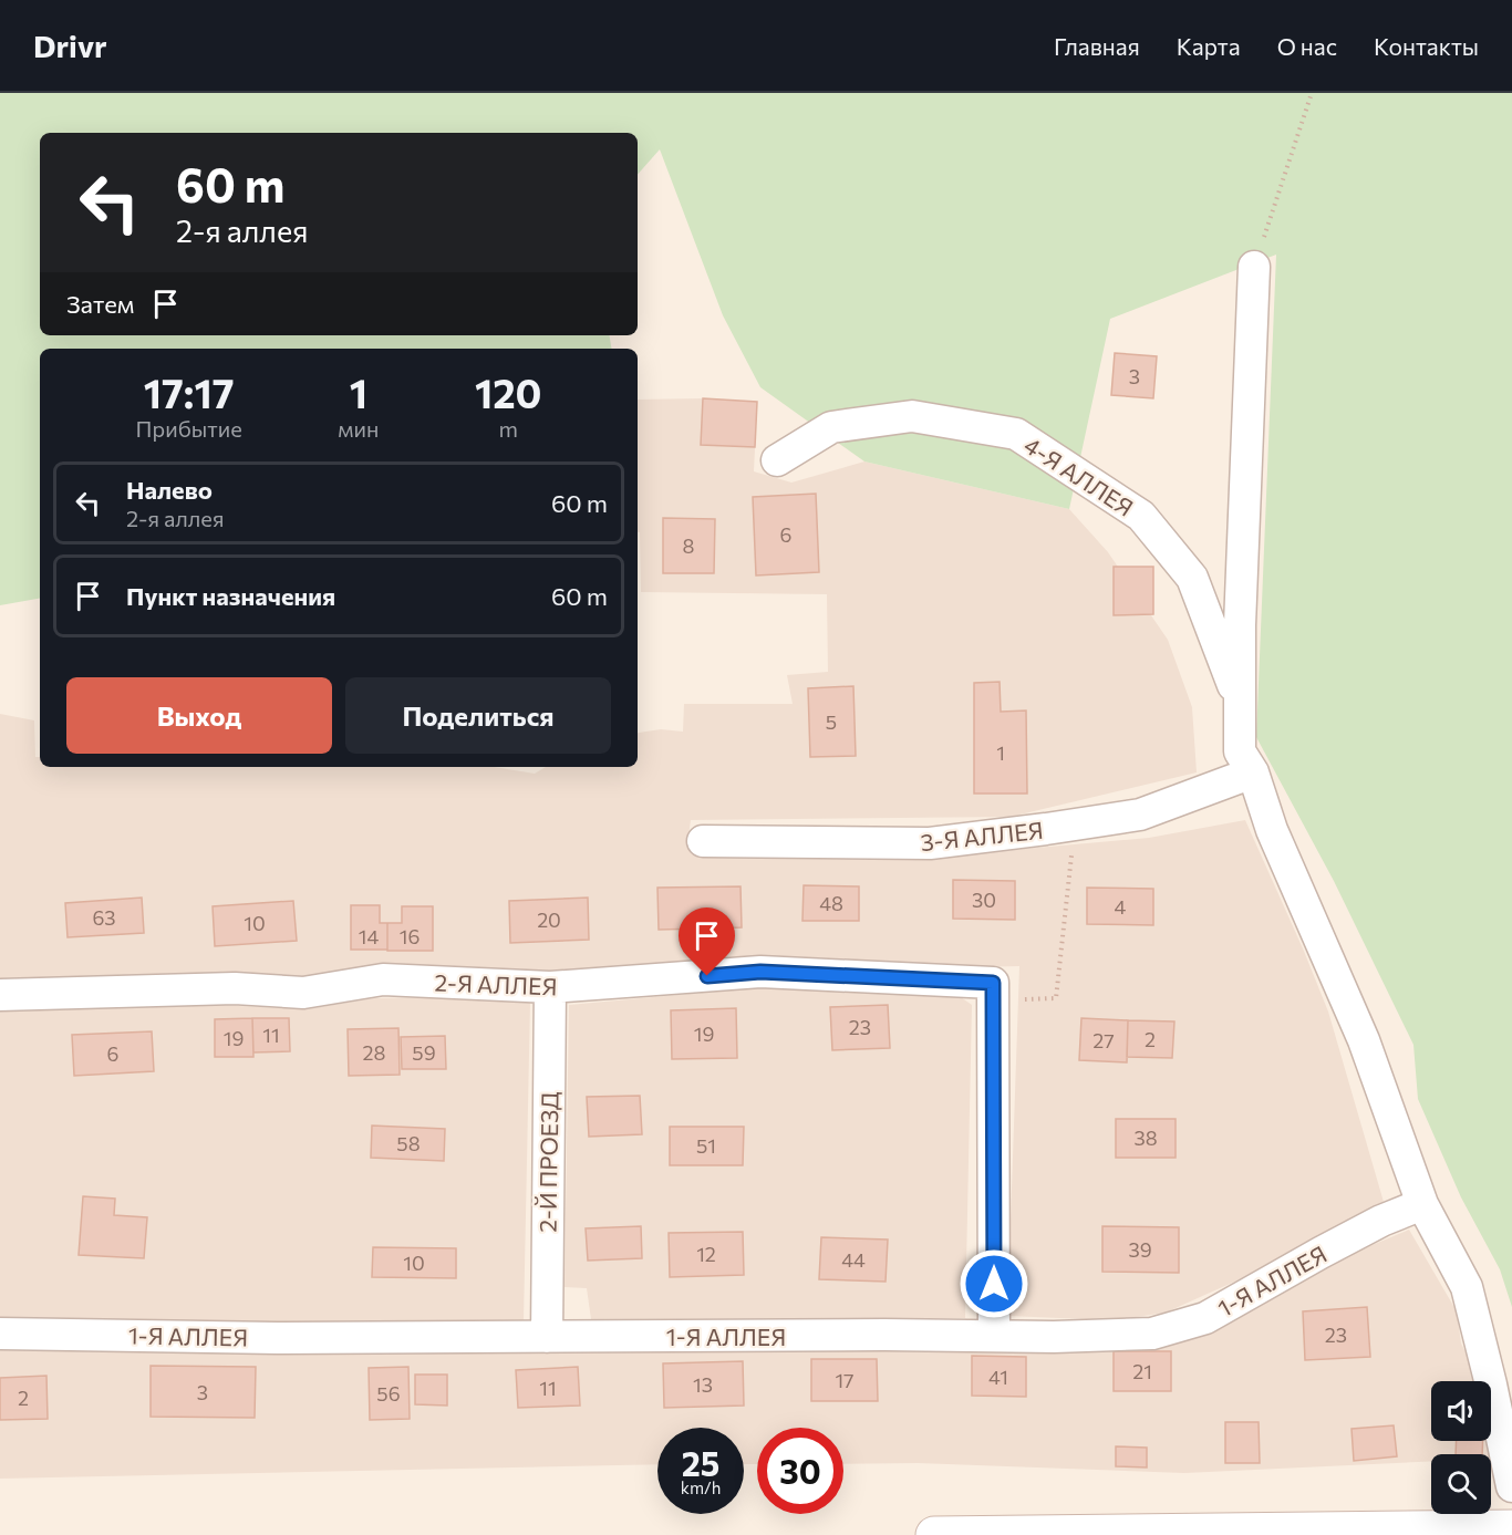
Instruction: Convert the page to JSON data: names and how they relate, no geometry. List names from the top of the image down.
{
  "streets": {
    "street": [
      "4-Я АЛЛЕЯ",
      "3-Я АЛЛЕЯ",
      "2-Я АЛЛЕЯ",
      "2-Й ПРОЕЗД",
      "1-Я АЛЛЕЯ"
    ]
  },
  "crossings": [
    ["2-Я АЛЛЕЯ", "2-Й ПРОЕЗД"],
    ["2-Й ПРОЕЗД", "1-Я АЛЛЕЯ"]
  ],
  "house_numbers": [
    "3",
    "6",
    "8",
    "5",
    "1",
    "30",
    "48",
    "4",
    "63",
    "20",
    "10",
    "14",
    "16",
    "23",
    "19",
    "11",
    "19",
    "2",
    "27",
    "28",
    "59",
    "6",
    "38",
    "58",
    "51",
    "39",
    "12",
    "44",
    "10",
    "23",
    "21",
    "41",
    "17",
    "13",
    "11",
    "3",
    "56",
    "2"
  ],
  "page": {
    "header": "Drivr",
    "nav": [
      "Главная",
      "Карта",
      "О нас",
      "Контакты"
    ],
    "turn": ["60 m", "2-я аллея"],
    "then": "Затем",
    "eta": [
      "17:17",
      "Прибытие",
      "1",
      "мин",
      "120",
      "m"
    ],
    "list": [
      {
        "name": "Налево",
        "note": "2-я аллея",
        "value": "60 m"
      },
      {
        "name": "Пункт назначения",
        "value": "60 m"
      }
    ],
    "buttons": ["Выход", "Поделиться"],
    "speed": "25 km/h",
    "limit": "30"
  }
}
